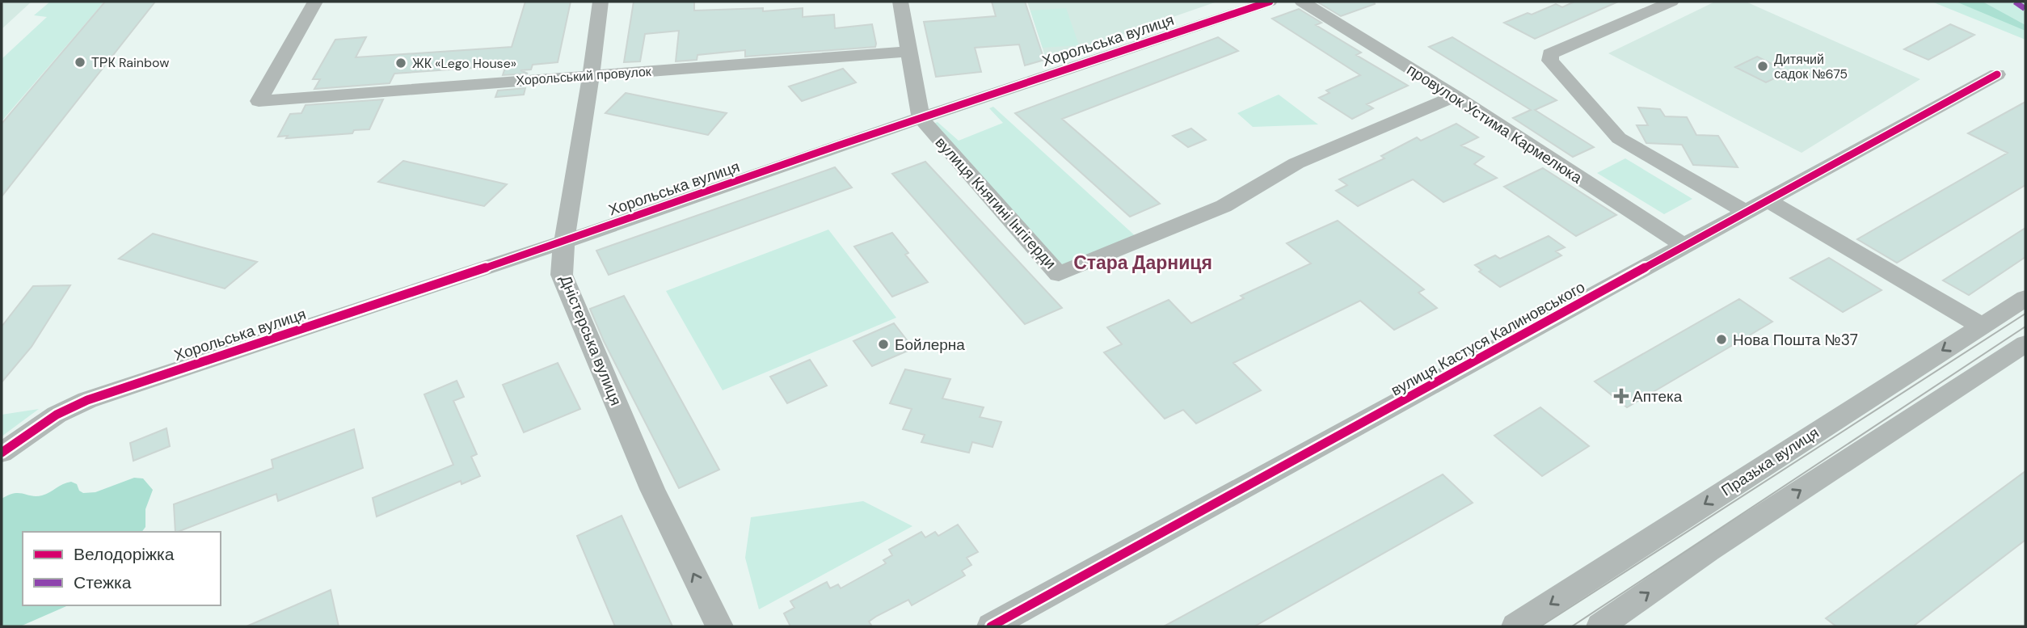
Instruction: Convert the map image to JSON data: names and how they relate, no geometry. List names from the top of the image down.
{
  "streets": {
    "street": [
      "Хорольська вулиця",
      "Хорольський провулок",
      "провулок Устима Кармелюка",
      "вулиця Княгині Інгігерди",
      "вулиця Кастуся Калиновського",
      "Дністерська вулиця",
      "Празька вулиця"
    ]
  },
  "crossings": [
    ["Хорольська вулиця", "вулиця Княгині Інгігерди"],
    ["Хорольська вулиця", "Дністерська вулиця"],
    ["Хорольський провулок", "Дністерська вулиця"],
    ["провулок Устима Кармелюка", "вулиця Княгині Інгігерди"],
    ["провулок Устима Кармелюка", "вулиця Кастуся Калиновського"]
  ],
  "one_way": ["Дністерська вулиця"],
  "districts": ["Стара Дарниця"],
  "places": {
    "other": [
      "ТРК Rainbow",
      "ЖК «Lego House»",
      "Дитячий садок №675",
      "Нова Пошта №37",
      "Бойлерна"
    ],
    "health": ["Аптека"]
  },
  "legend": ["Велодоріжка", "Стежка"]
}
